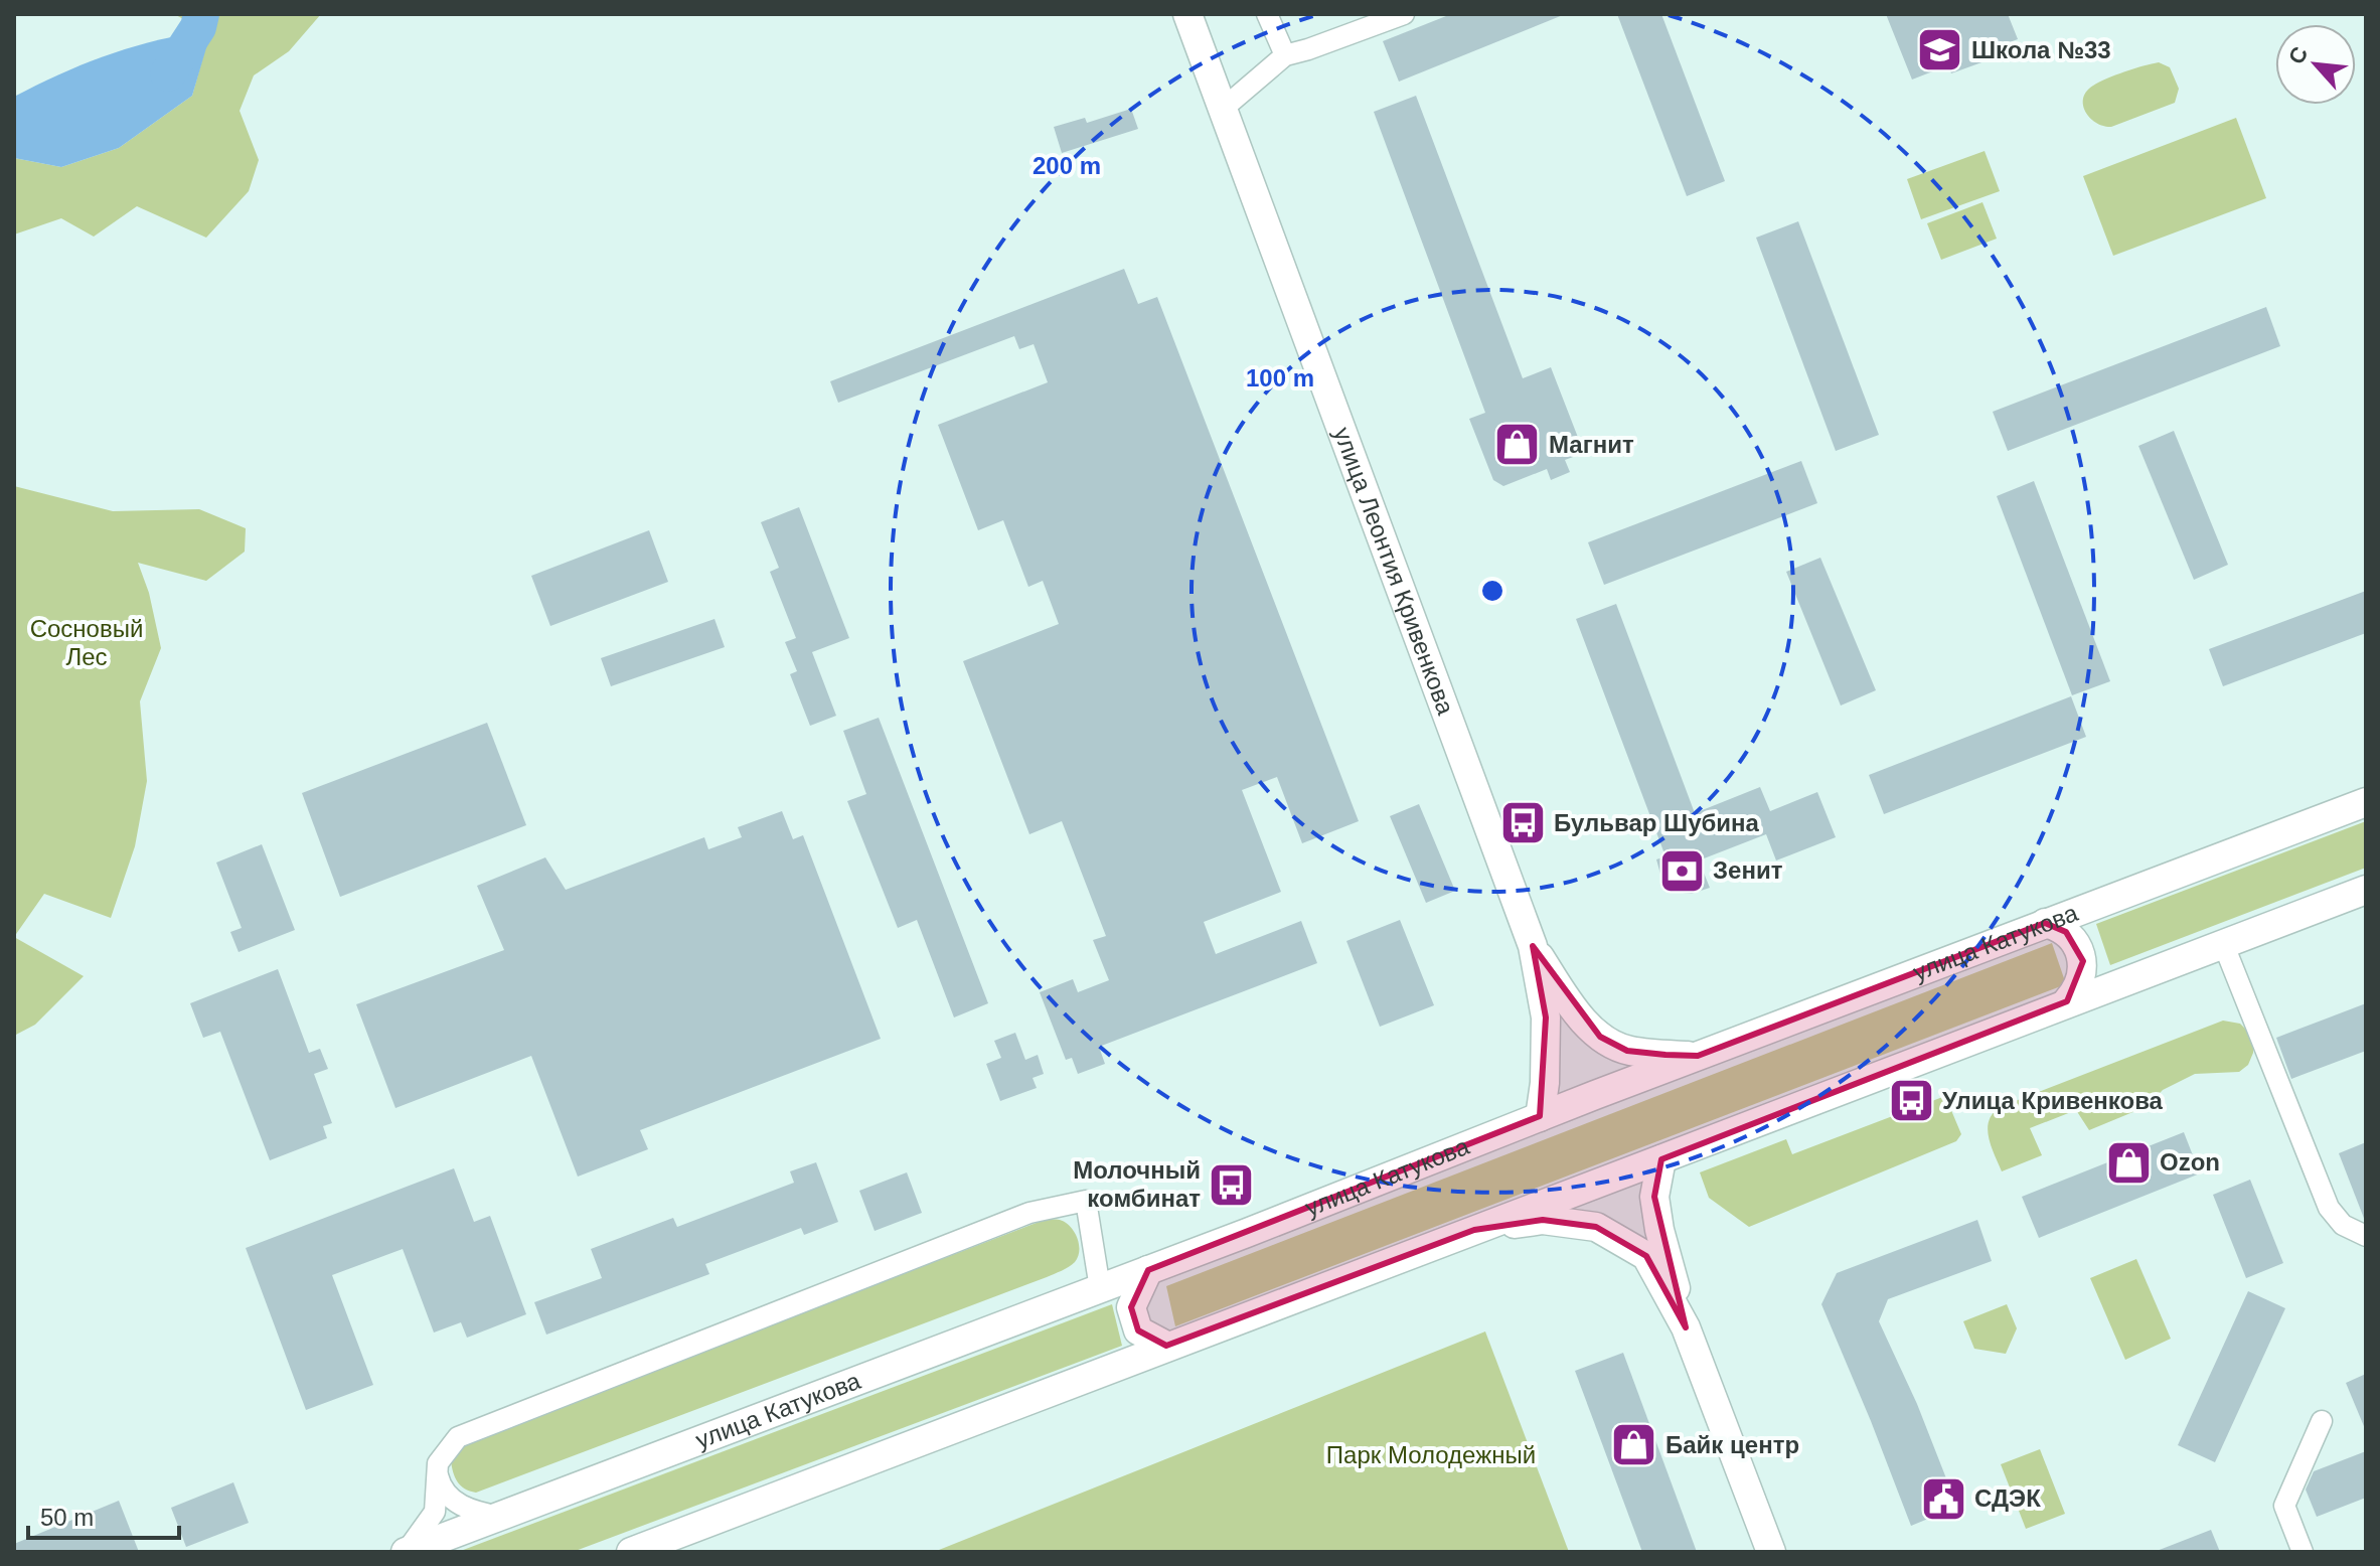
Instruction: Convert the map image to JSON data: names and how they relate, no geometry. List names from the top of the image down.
{
  "streets": {
    "main road": ["улица Леонтия Кривенкова", "улица Катукова"]
  },
  "parks": ["Сосновый Лес", "Парк Молодежный"],
  "places": {
    "school or university": ["Школа №33"],
    "shop": ["Магнит", "Ozon", "Байк центр"],
    "bus stop": ["Бульвар Шубина", "Улица Кривенкова", "Молочный комбинат"],
    "bank": ["Зенит"],
    "public building": ["СДЭК"]
  },
  "scale_bar": "50 m",
  "north": "top left",
  "rings": ["200 m", "100 m"]
}
